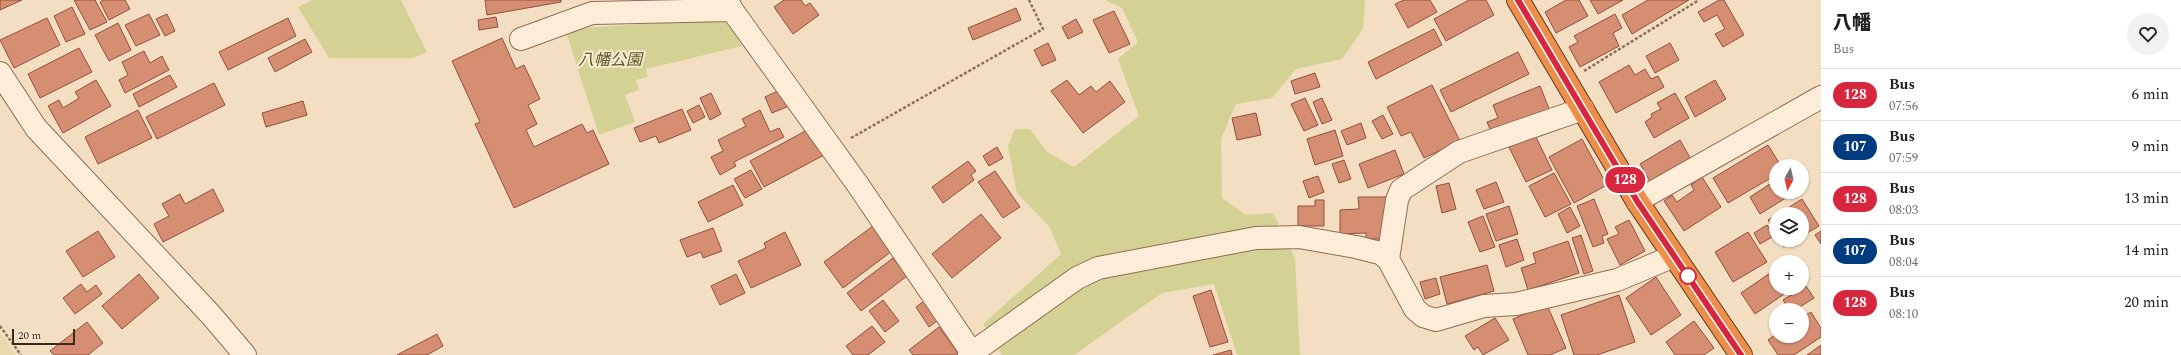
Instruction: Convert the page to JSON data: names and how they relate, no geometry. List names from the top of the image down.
{
  "parks": ["八幡公園"],
  "lines": ["bus line 128"],
  "scale_bar": "20 m",
  "north": "bottom",
  "page": {
    "on_map": "128",
    "heading": ["八幡", "Bus"],
    "list": [
      {
        "mark": "128",
        "name": "Bus",
        "note": "07:56",
        "value": "6 min"
      },
      {
        "mark": "107",
        "name": "Bus",
        "note": "07:59",
        "value": "9 min"
      },
      {
        "mark": "128",
        "name": "Bus",
        "note": "08:03",
        "value": "13 min"
      },
      {
        "mark": "107",
        "name": "Bus",
        "note": "08:04",
        "value": "14 min"
      },
      {
        "mark": "128",
        "name": "Bus",
        "note": "08:10",
        "value": "20 min"
      }
    ],
    "map_buttons": ["+", "−"],
    "scale": "20 m"
  }
}
